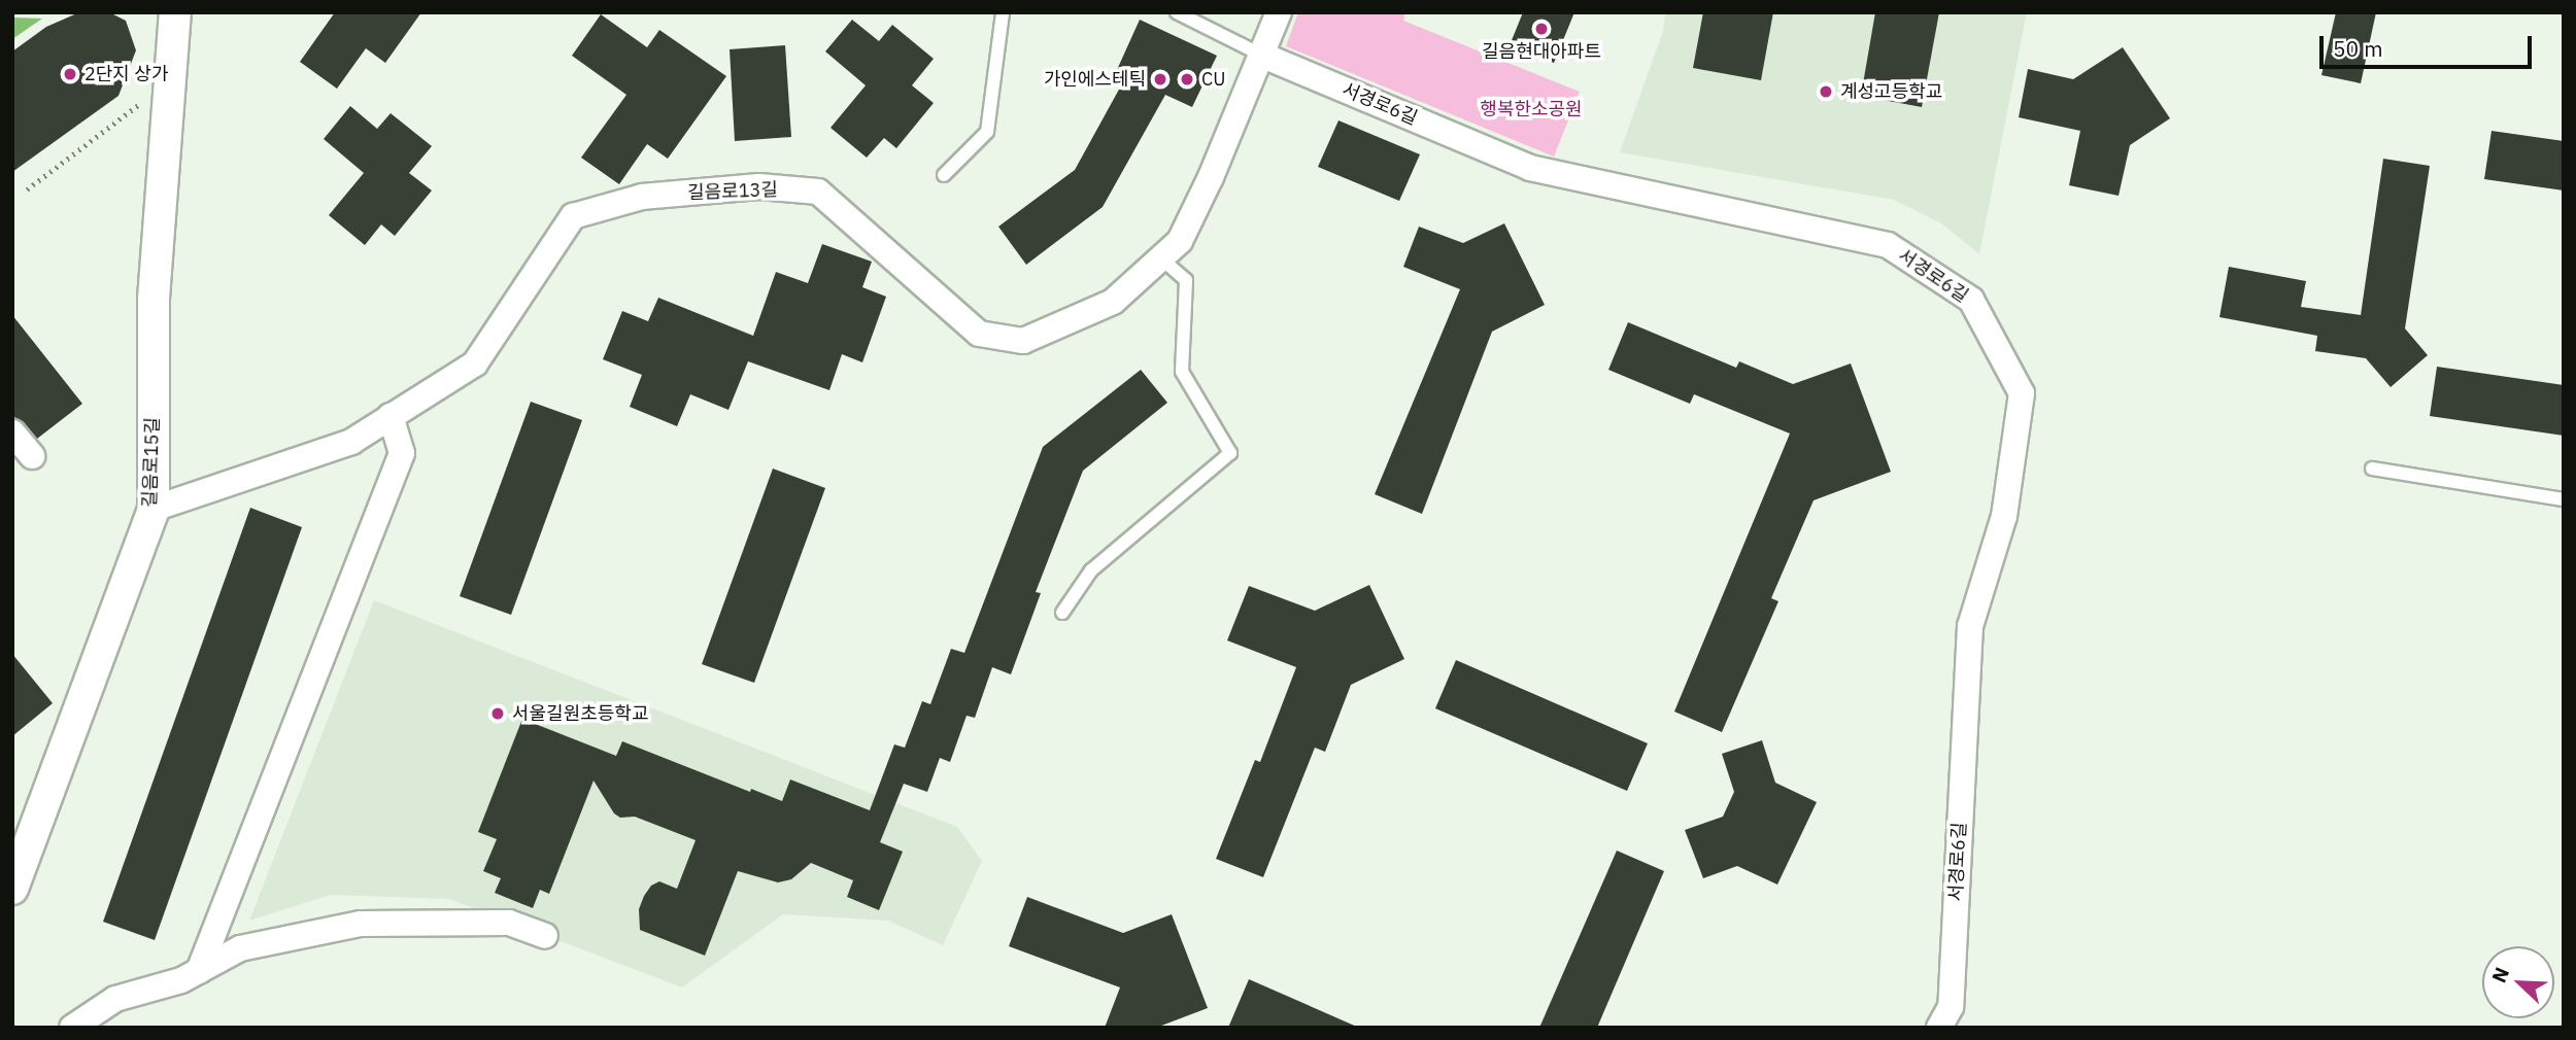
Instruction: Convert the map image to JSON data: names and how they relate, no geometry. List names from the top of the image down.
{
  "streets": {
    "street": ["서경로6길", "길음로13길", "길음로15길"]
  },
  "crossings": [
    ["서경로6길", "길음로13길"],
    ["길음로13길", "길음로15길"]
  ],
  "parks": ["행복한소공원"],
  "places": [
    "길음현대아파트",
    "2단지 상가",
    "가인에스테틱",
    "CU",
    "계성고등학교",
    "서울길원초등학교"
  ],
  "scale_bar": "50 m",
  "north": "top left"
}
